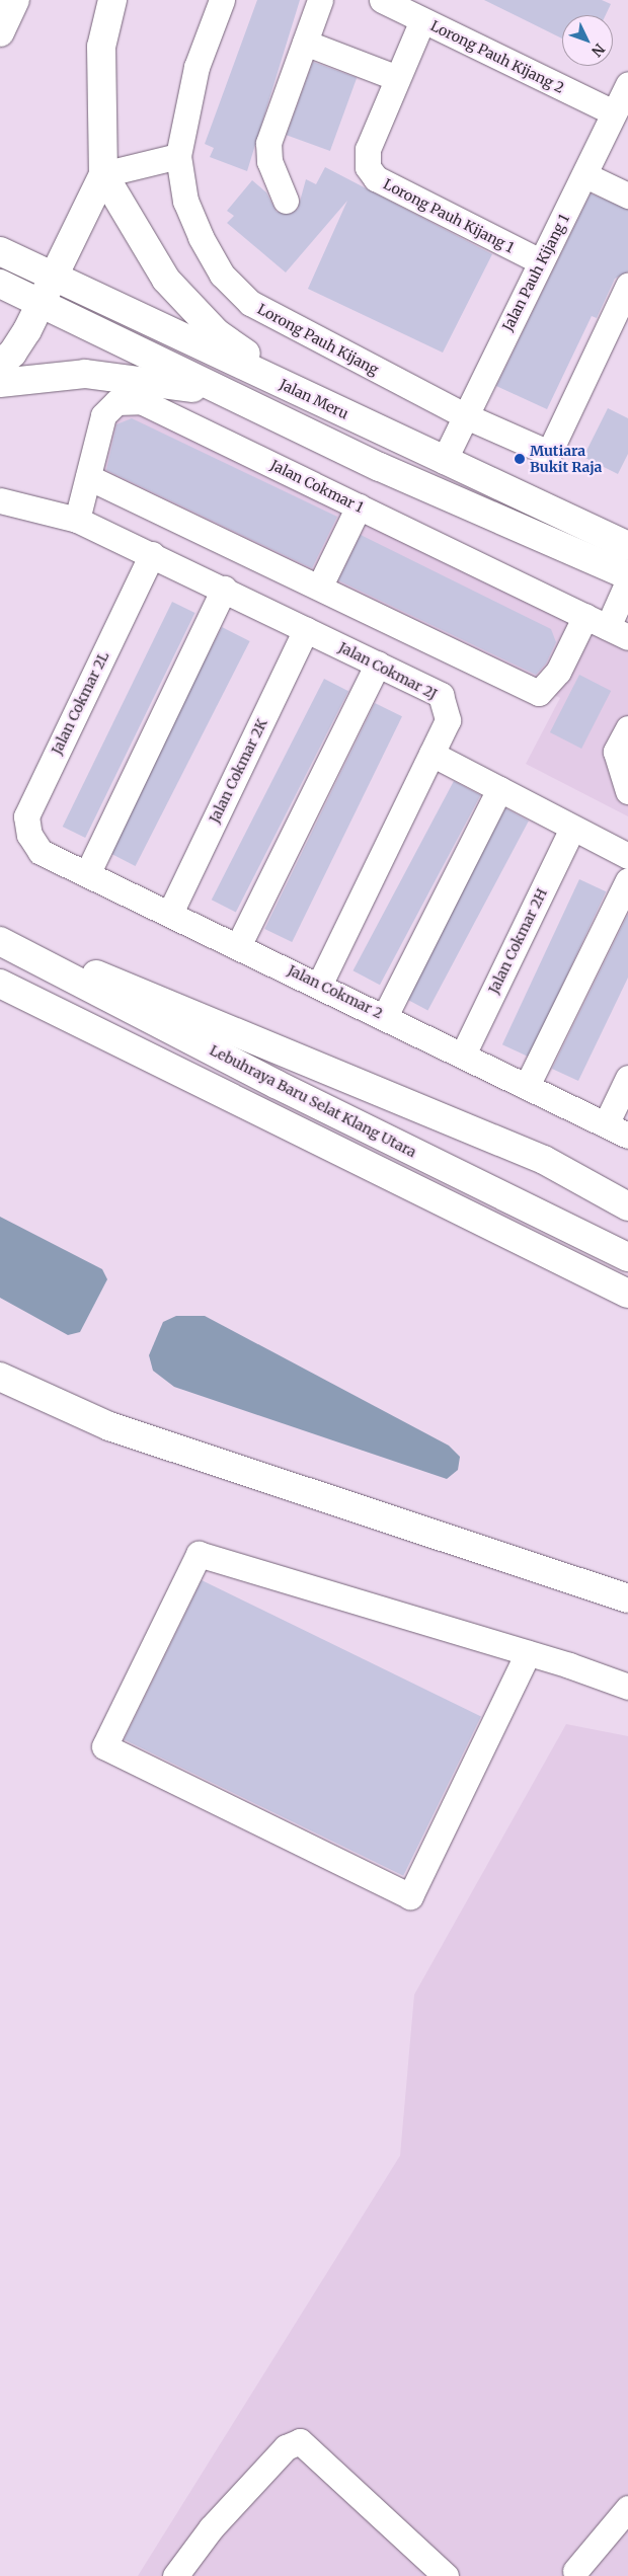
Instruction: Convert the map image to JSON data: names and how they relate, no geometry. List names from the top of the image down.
{
  "streets": {
    "highway": ["Jalan Meru", "Lebuhraya Baru Selat Klang Utara"],
    "street": [
      "Lorong Pauh Kijang 2",
      "Lorong Pauh Kijang 1",
      "Jalan Pauh Kijang 1",
      "Lorong Pauh Kijang",
      "Jalan Cokmar 1",
      "Jalan Cokmar 2J",
      "Jalan Cokmar 2L",
      "Jalan Cokmar 2K",
      "Jalan Cokmar 2H",
      "Jalan Cokmar 2"
    ]
  },
  "crossings": [
    ["Lorong Pauh Kijang 2", "Lorong Pauh Kijang 1"],
    ["Lorong Pauh Kijang 2", "Jalan Pauh Kijang 1"],
    ["Lorong Pauh Kijang 1", "Jalan Pauh Kijang 1"],
    ["Jalan Pauh Kijang 1", "Lorong Pauh Kijang"],
    ["Jalan Pauh Kijang 1", "Jalan Meru"],
    ["Jalan Cokmar 1", "Jalan Cokmar 2J"],
    ["Jalan Cokmar 2J", "Jalan Cokmar 2L"],
    ["Jalan Cokmar 2J", "Jalan Cokmar 2K"],
    ["Jalan Cokmar 2J", "Jalan Cokmar 2"],
    ["Jalan Cokmar 2L", "Jalan Cokmar 2"],
    ["Jalan Cokmar 2K", "Jalan Cokmar 2"],
    ["Jalan Cokmar 2H", "Jalan Cokmar 2"]
  ],
  "places": ["Mutiara Bukit Raja"],
  "north": "bottom right"
}
